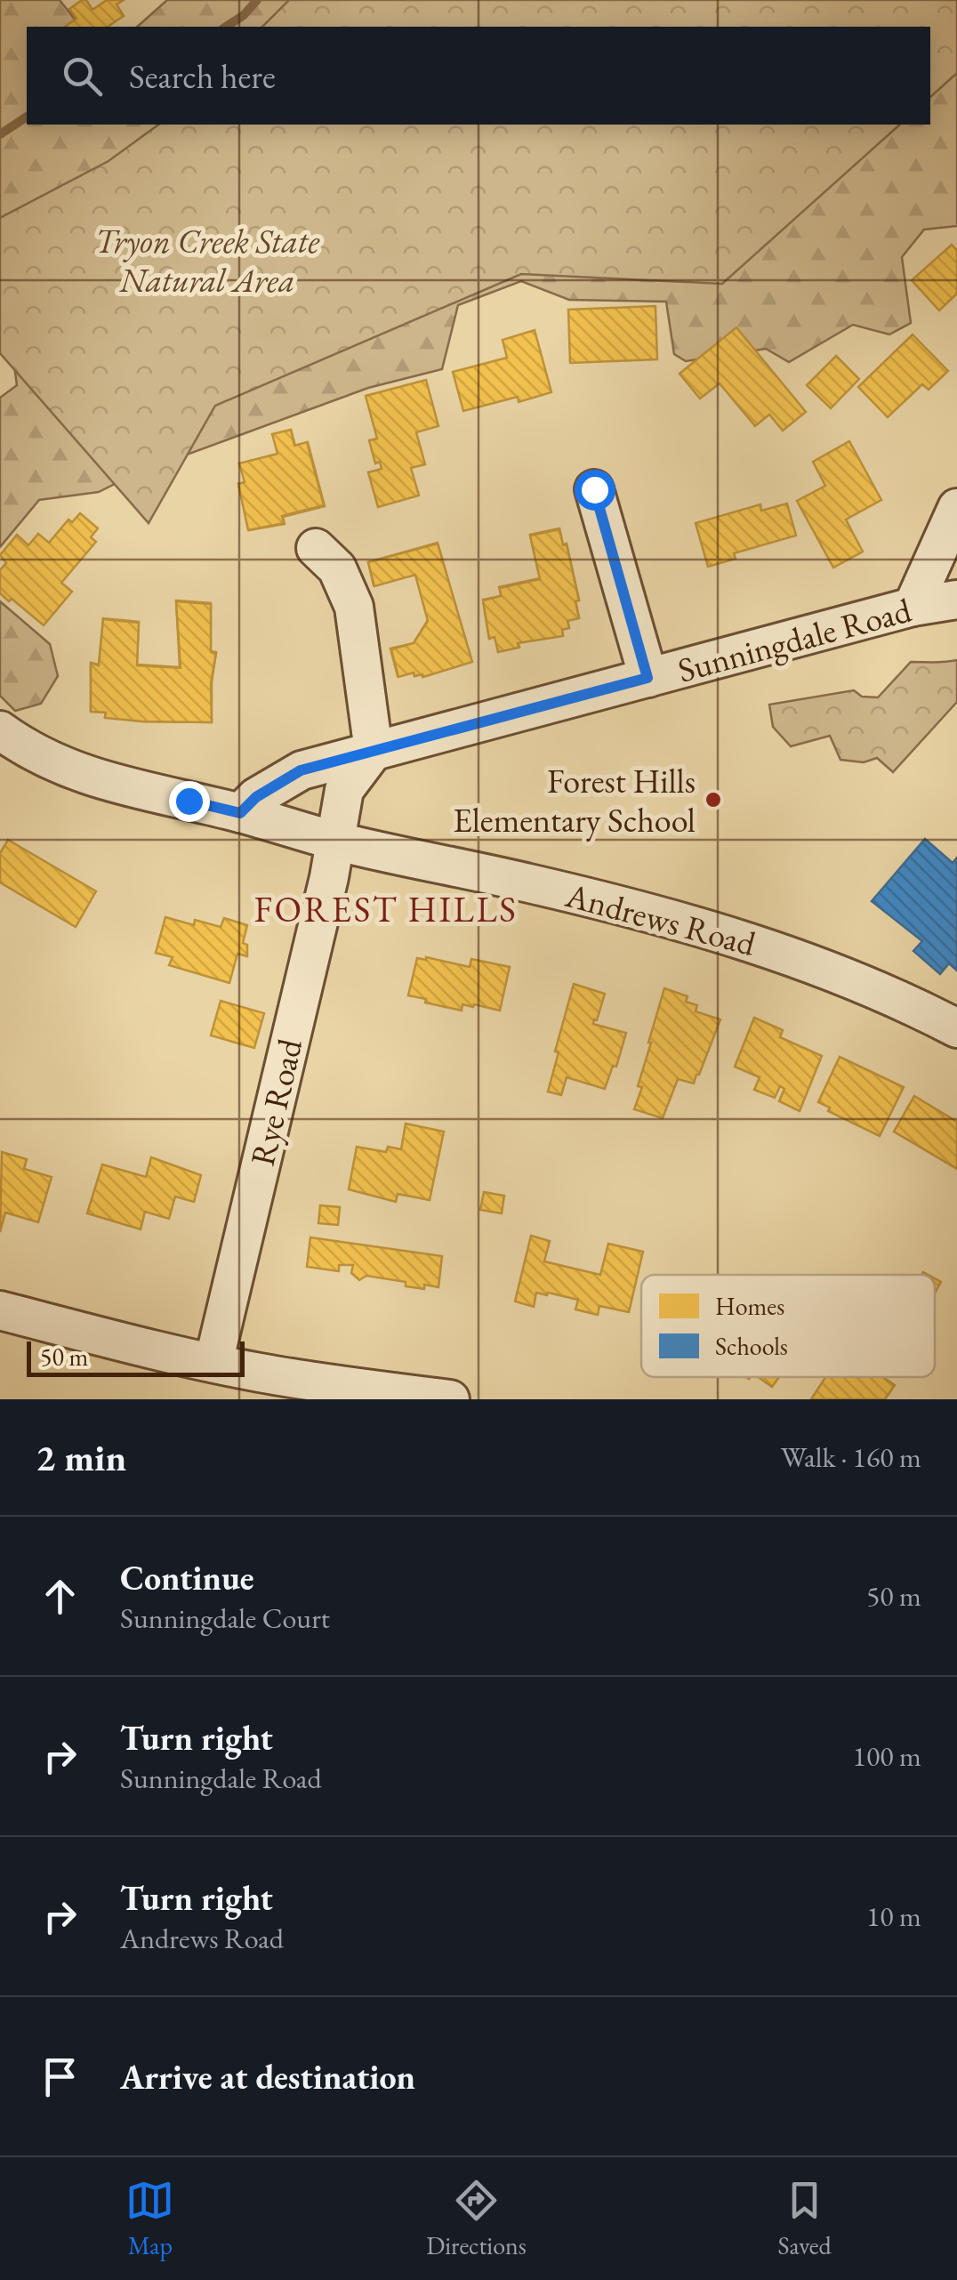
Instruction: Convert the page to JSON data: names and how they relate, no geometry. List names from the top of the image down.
{
  "streets": {
    "street": ["Sunningdale Road", "Andrews Road", "Rye Road"]
  },
  "crossings": [
    ["Sunningdale Road", "Andrews Road"],
    ["Andrews Road", "Rye Road"]
  ],
  "districts": ["FOREST HILLS"],
  "parks": ["Tryon Creek State Natural Area"],
  "places": ["Forest Hills Elementary School"],
  "legend": ["Homes", "Schools"],
  "scale_bar": "50 m",
  "page": {
    "search": "Search here",
    "scale": "50 m",
    "heading": ["2 min", "Walk · 160 m"],
    "list": [
      ["Continue", "Sunningdale Court", "50 m"],
      ["Turn right", "Sunningdale Road", "100 m"],
      ["Turn right", "Andrews Road", "10 m"],
      "Arrive at destination"
    ],
    "nav": ["Map", "Directions", "Saved"]
  }
}
